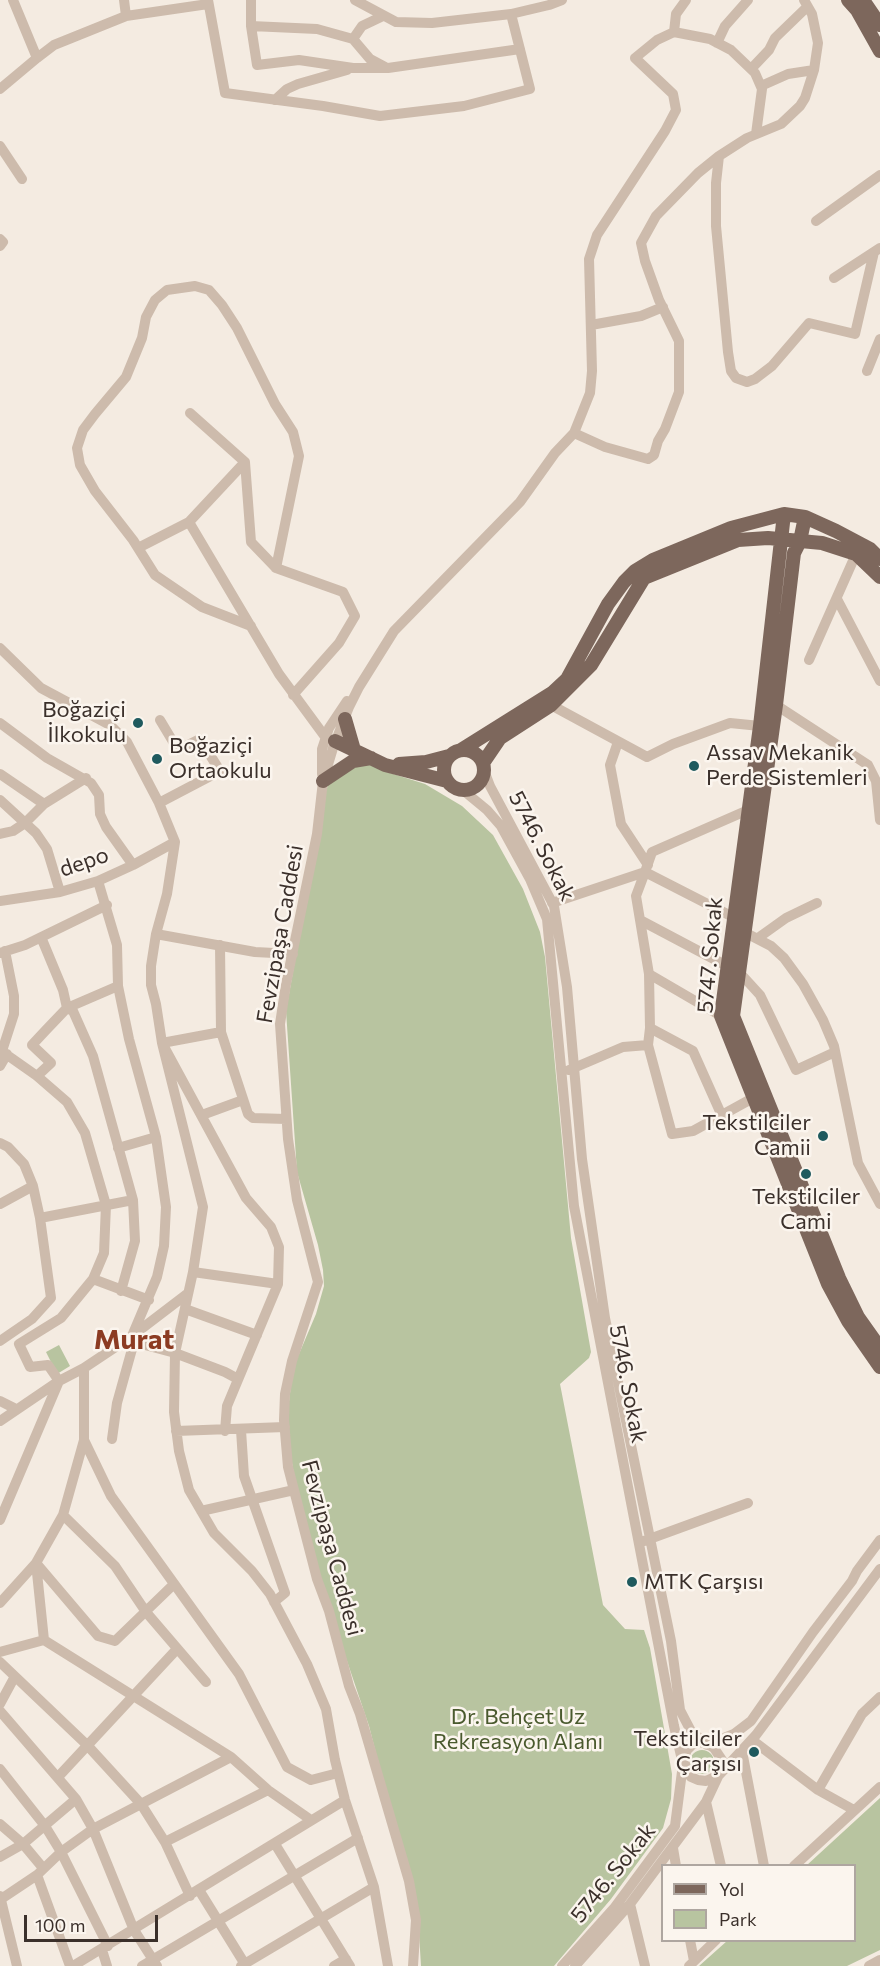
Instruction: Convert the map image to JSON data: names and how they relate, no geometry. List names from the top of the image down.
{
  "streets": {
    "main road": ["5747. Sokak"],
    "street": ["5746. Sokak", "depo", "Fevzipaşa Caddesi"]
  },
  "districts": ["Murat"],
  "parks": ["Dr. Behçet Uz Rekreasyon Alanı"],
  "places": [
    "Boğaziçi İlkokulu",
    "Boğaziçi Ortaokulu",
    "Assav Mekanik Perde Sistemleri",
    "Tekstilciler Camii",
    "Tekstilciler Cami",
    "MTK Çarşısı",
    "Tekstilciler Çarşısı"
  ],
  "legend": ["Yol", "Park"],
  "scale_bar": "100 m"
}
